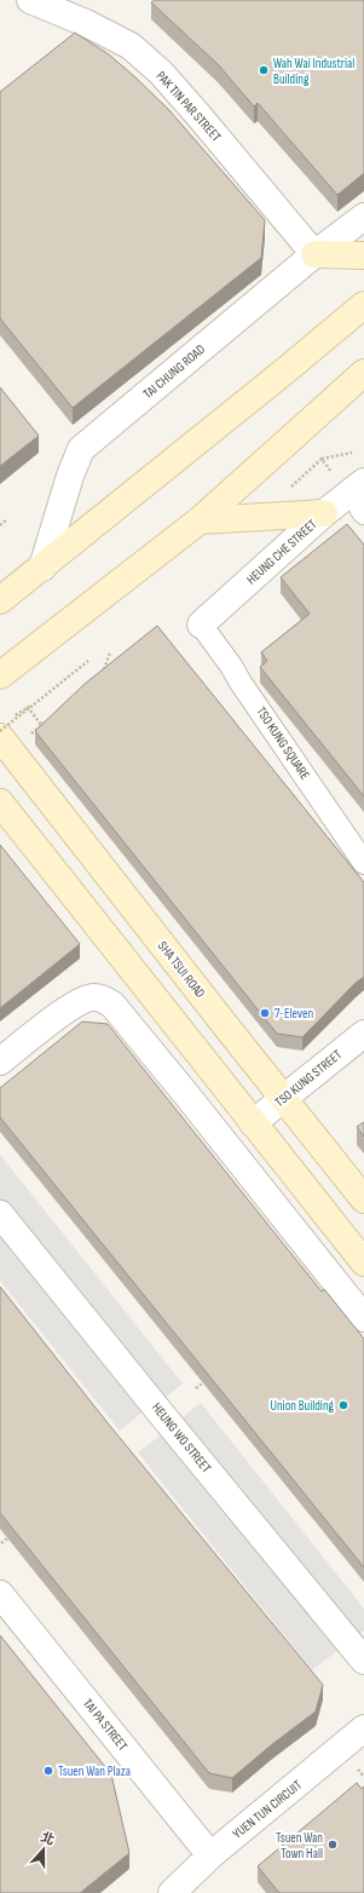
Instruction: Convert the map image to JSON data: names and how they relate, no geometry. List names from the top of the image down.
{
  "streets": {
    "main road": ["SHA TSUI ROAD"],
    "street": [
      "PAK TIN PAR STREET",
      "TAI CHUNG ROAD",
      "HEUNG CHE STREET",
      "TSO KUNG SQUARE",
      "TSO KUNG STREET",
      "HEUNG WO STREET",
      "TAI PA STREET",
      "YUEN TUN CIRCUIT"
    ]
  },
  "crossings": [
    ["PAK TIN PAR STREET", "TAI CHUNG ROAD"],
    ["HEUNG CHE STREET", "TSO KUNG SQUARE"],
    ["SHA TSUI ROAD", "TSO KUNG STREET"],
    ["TAI PA STREET", "YUEN TUN CIRCUIT"]
  ],
  "places": [
    "Wah Wai Industrial Building",
    "7-Eleven",
    "Union Building",
    "Tsuen Wan Plaza",
    "Tsuen Wan Town Hall"
  ],
  "north": "top"
}
